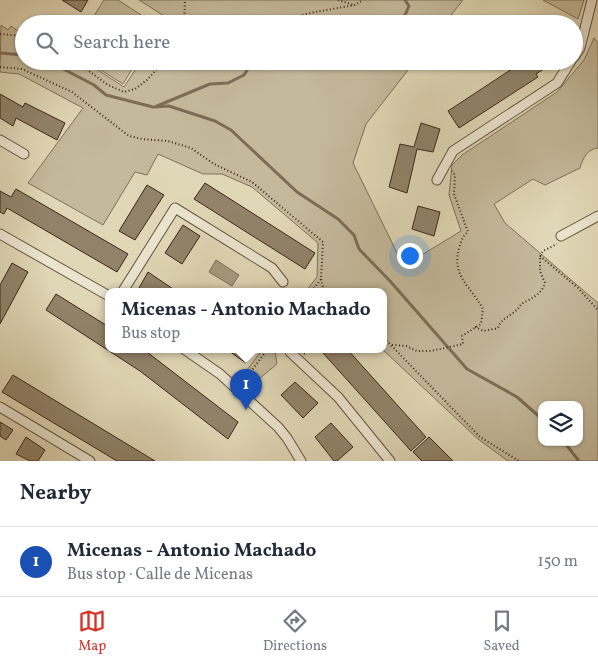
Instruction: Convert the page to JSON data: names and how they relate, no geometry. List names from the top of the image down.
{
  "page": {
    "search": "Search here",
    "popup": ["Micenas - Antonio Machado", "Bus stop"],
    "pins": "1",
    "heading": "Nearby",
    "list": [
      {
        "mark": "1",
        "name": "Micenas - Antonio Machado",
        "note": "Bus stop · Calle de Micenas",
        "value": "150 m"
      }
    ],
    "nav": ["Map", "Directions", "Saved"]
  }
}
